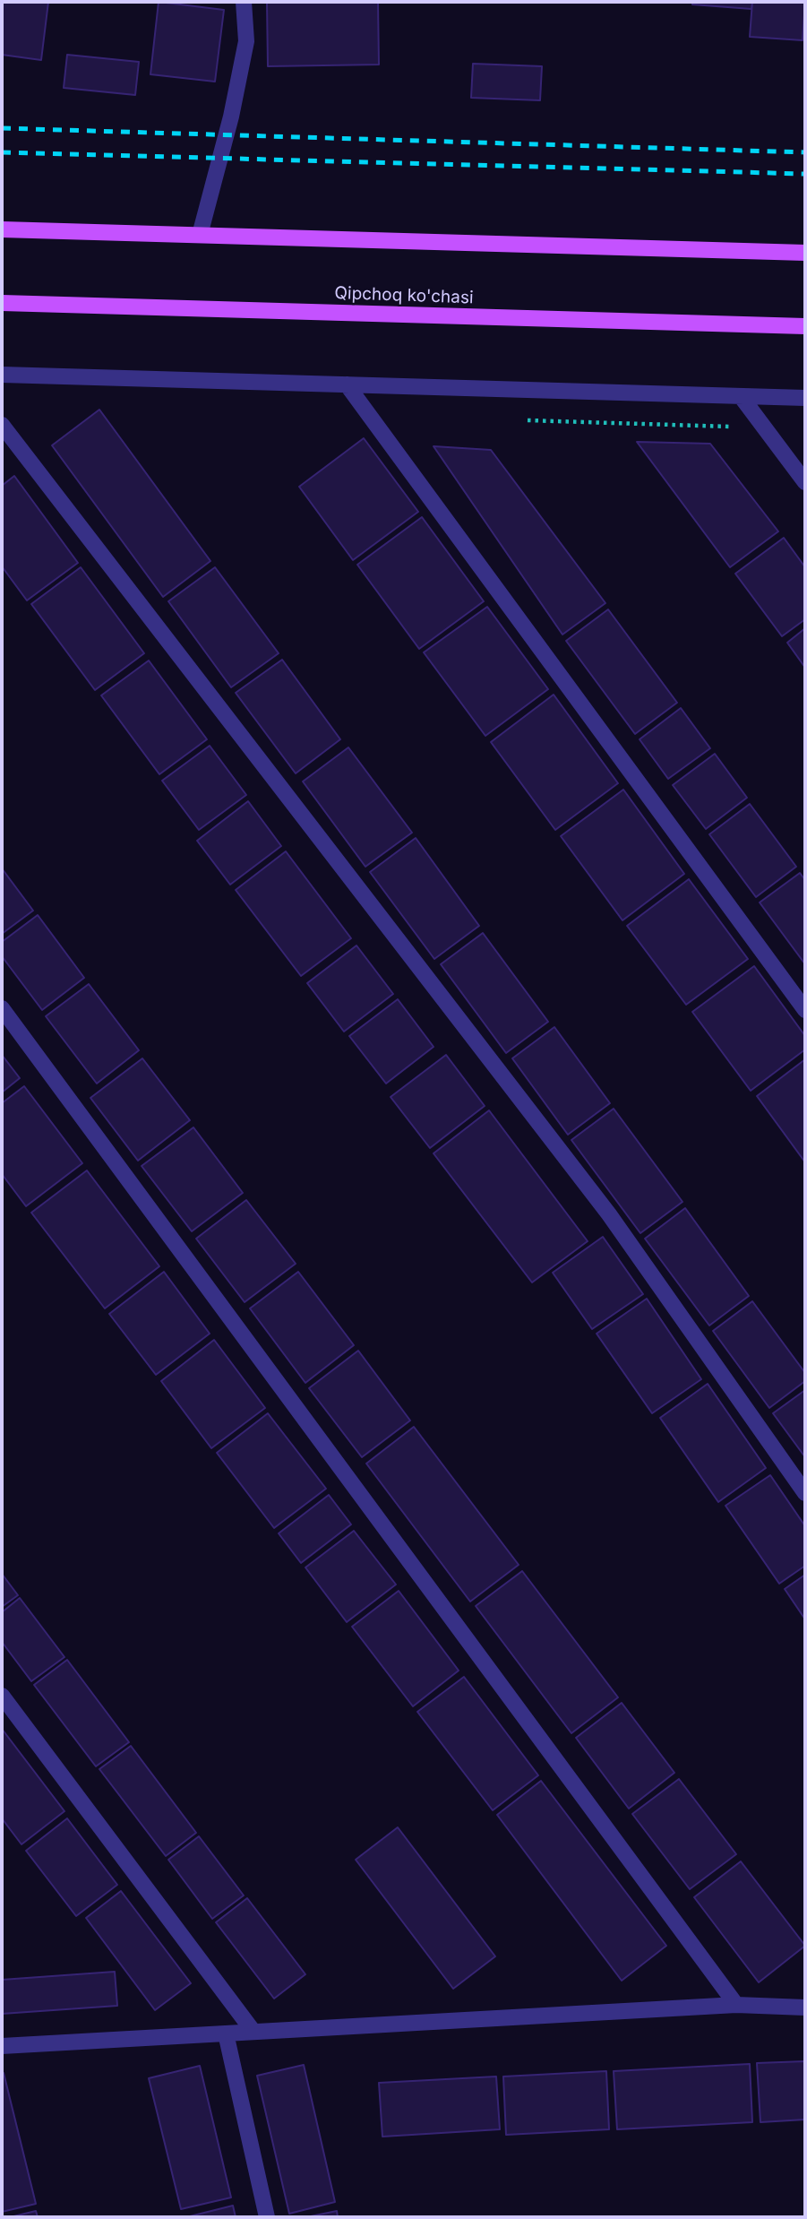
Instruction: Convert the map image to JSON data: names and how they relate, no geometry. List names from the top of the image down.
{
  "streets": {
    "main road": ["Qipchoq ko'chasi"]
  }
}
